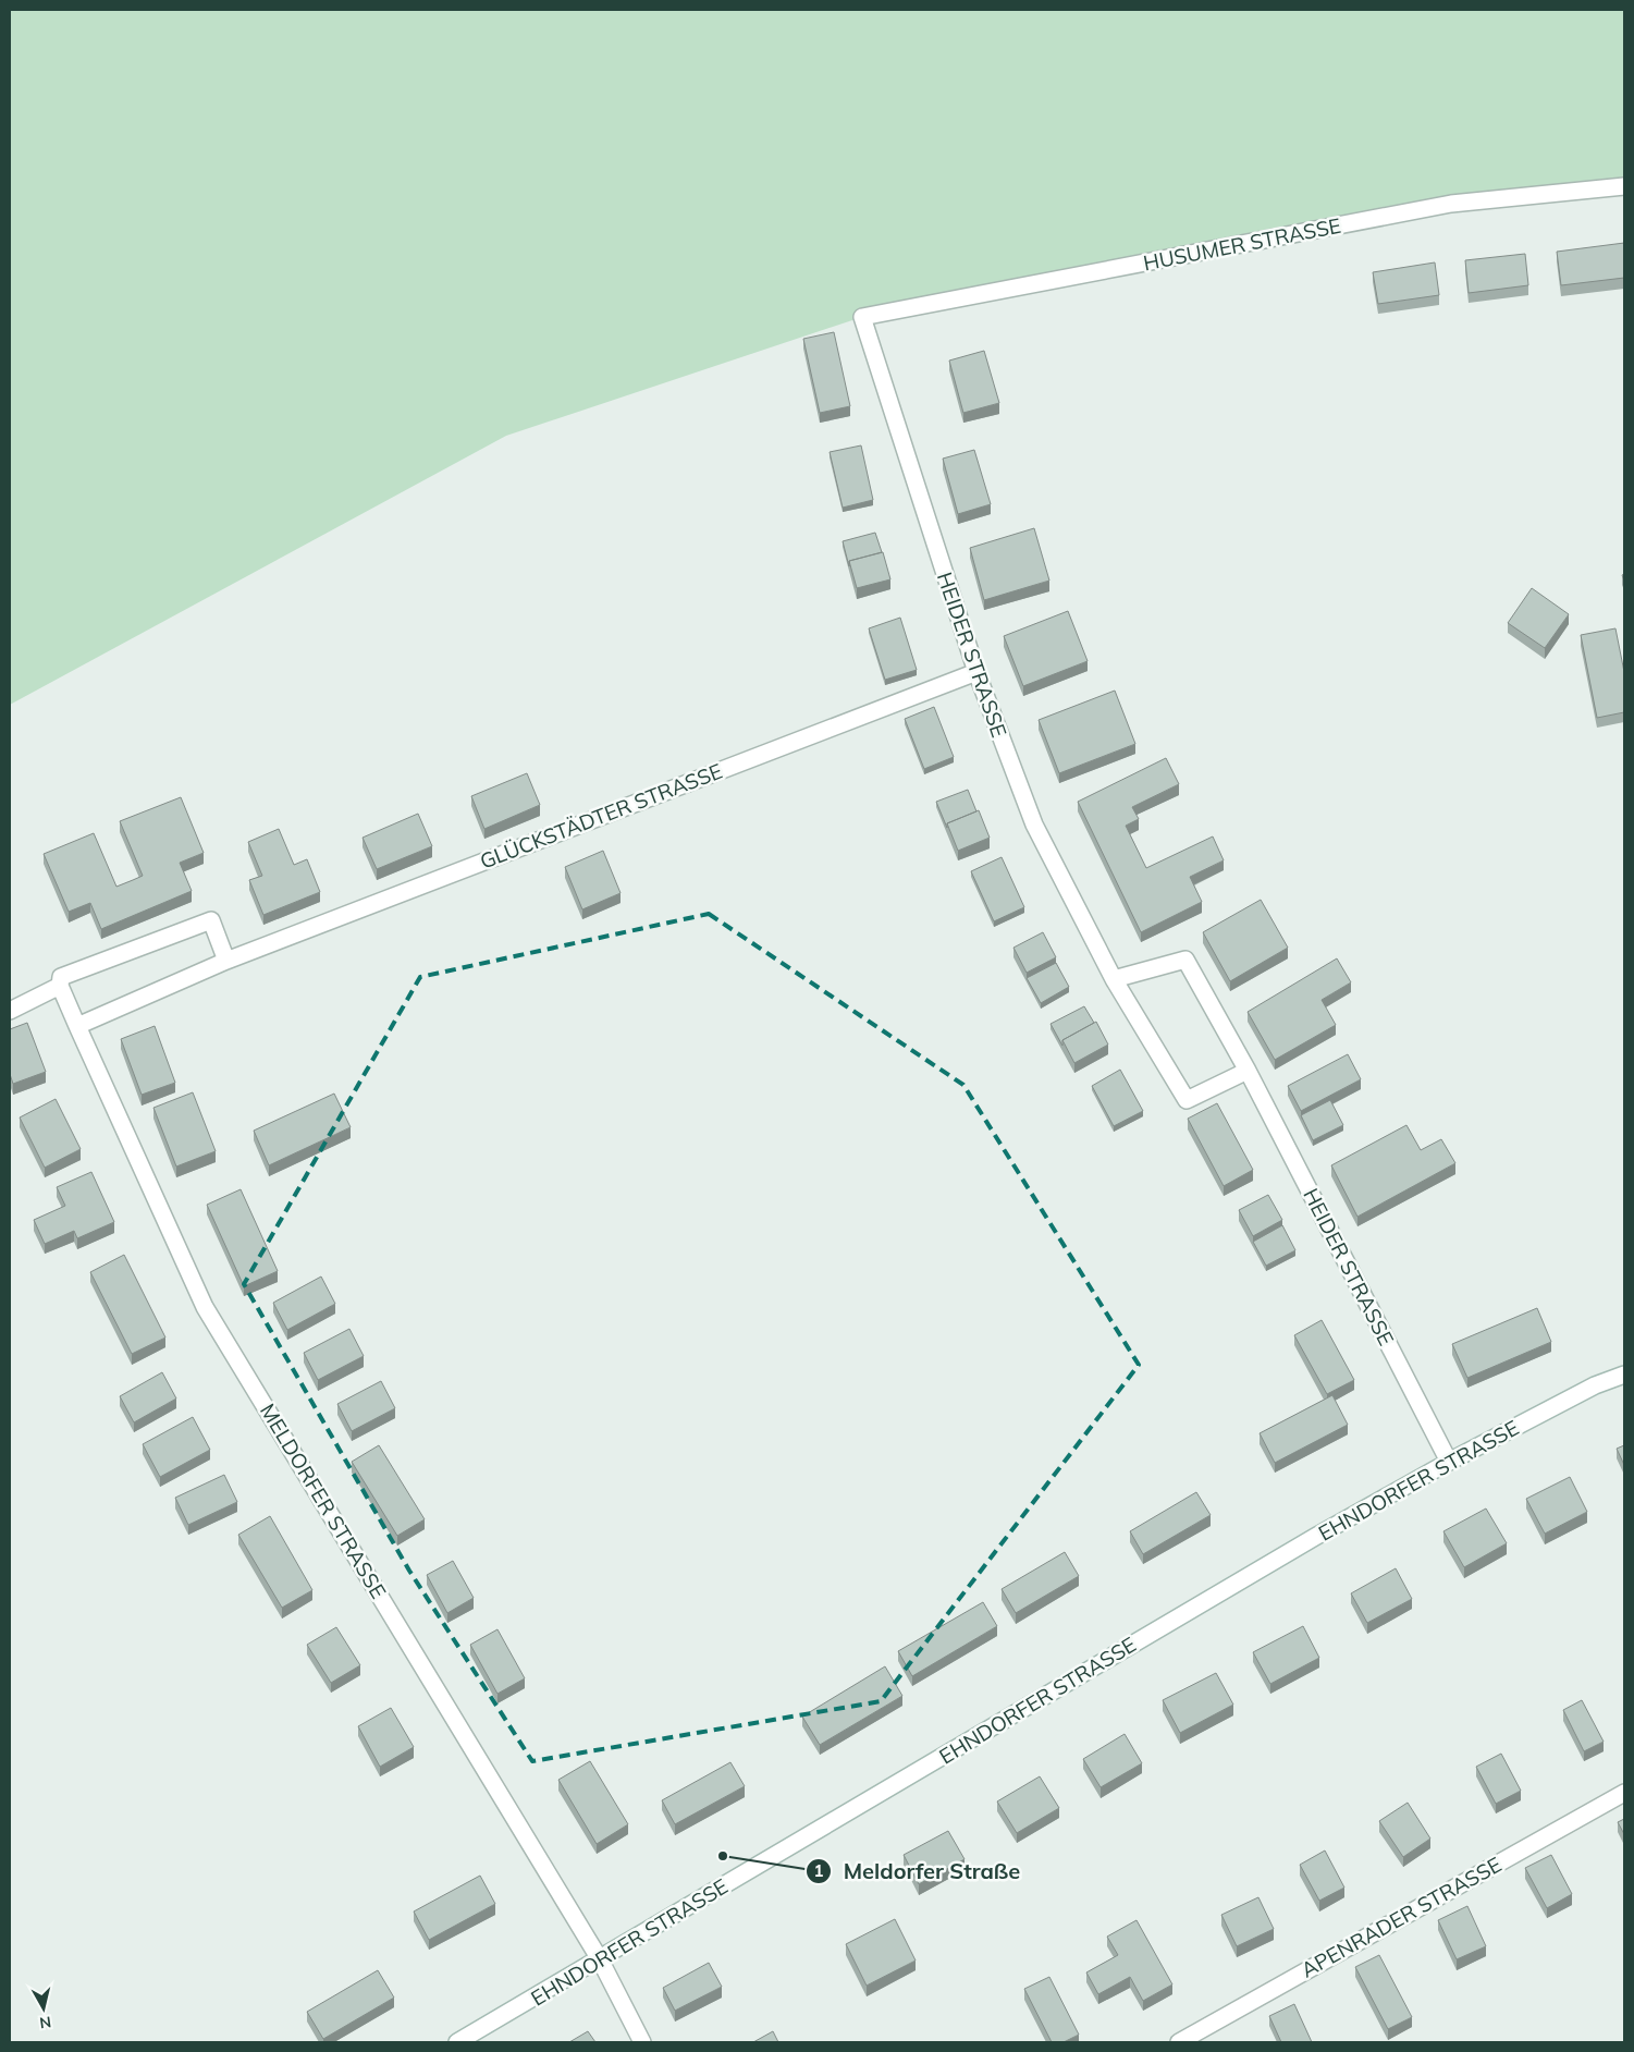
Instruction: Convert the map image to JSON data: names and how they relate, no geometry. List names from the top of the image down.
{
  "streets": {
    "street": [
      "HUSUMER STRASSE",
      "HEIDER STRASSE",
      "GLÜCKSTÄDTER STRASSE",
      "EHNDORFER STRASSE",
      "MELDORFER STRASSE",
      "APENRADER STRASSE"
    ]
  },
  "crossings": [
    ["HUSUMER STRASSE", "HEIDER STRASSE"],
    ["HEIDER STRASSE", "GLÜCKSTÄDTER STRASSE"],
    ["HEIDER STRASSE", "EHNDORFER STRASSE"],
    ["GLÜCKSTÄDTER STRASSE", "MELDORFER STRASSE"],
    ["EHNDORFER STRASSE", "MELDORFER STRASSE"]
  ],
  "places": ["Meldorfer Straße"],
  "north": "bottom"
}
